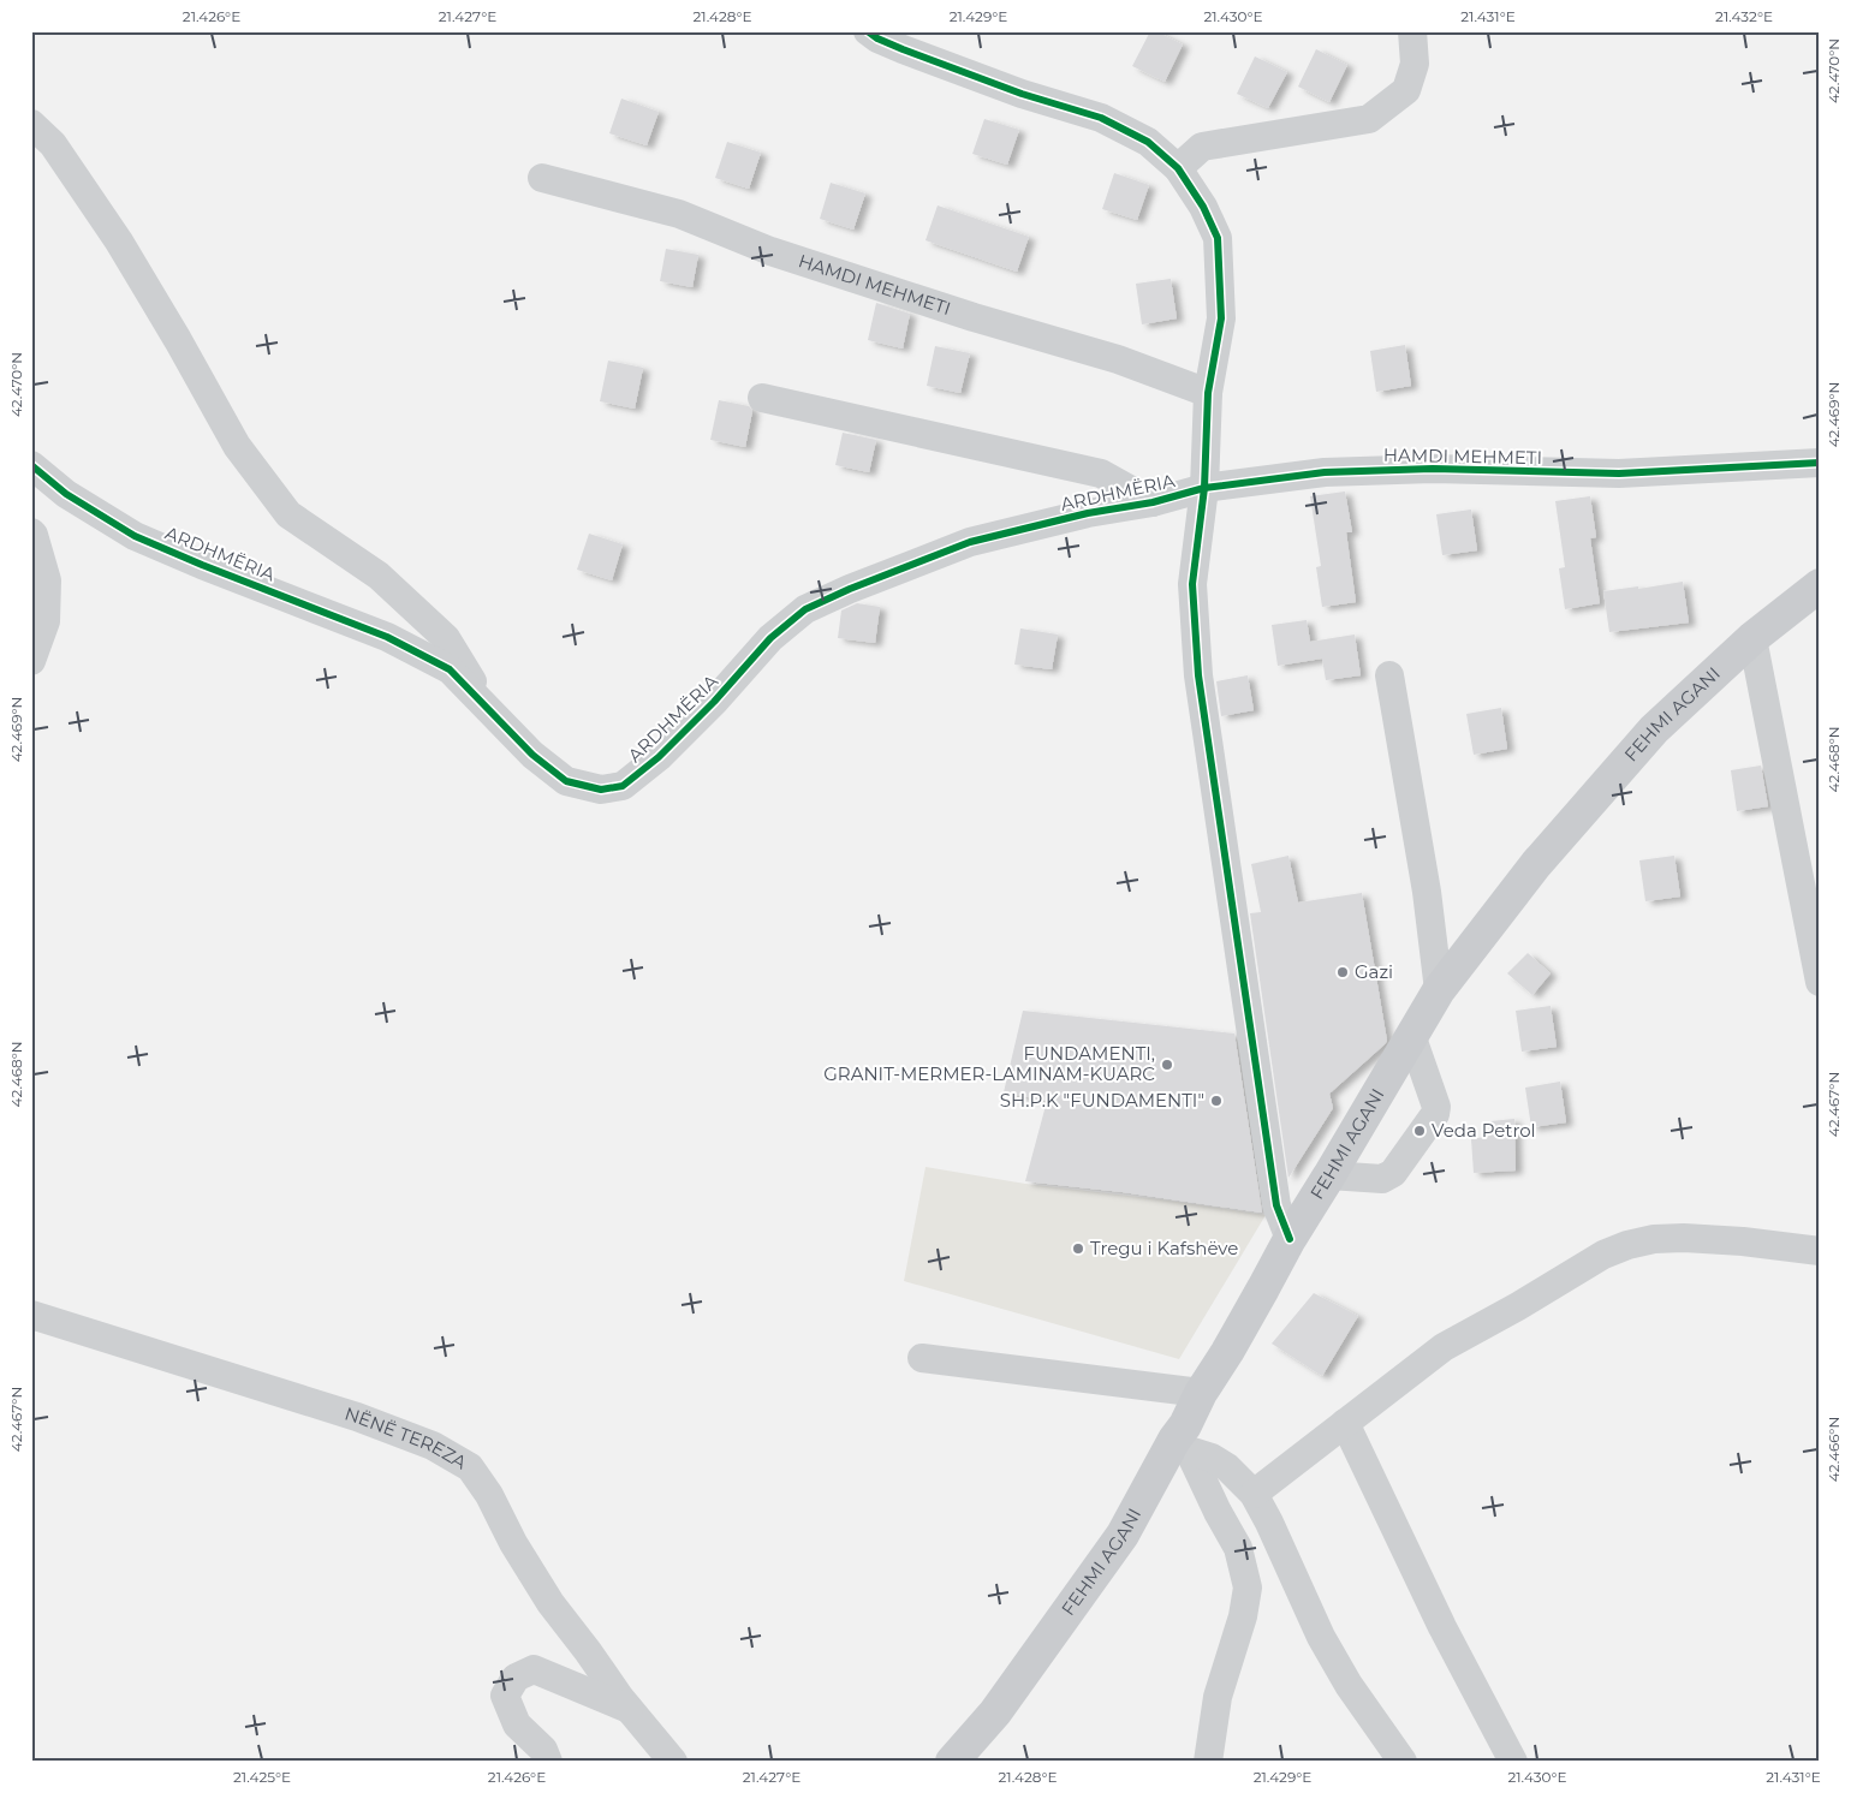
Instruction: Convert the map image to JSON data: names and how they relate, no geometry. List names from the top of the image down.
{
  "streets": {
    "main road": ["FEHMI AGANI"],
    "street": ["HAMDI MEHMETI", "ARDHMËRIA", "NËNË TEREZA"]
  },
  "crossings": [
    ["HAMDI MEHMETI", "ARDHMËRIA"]
  ],
  "places": [
    "Gazi",
    "FUNDAMENTI, GRANIT-MERMER-LAMINAM-KUARC",
    "SH.P.K \"FUNDAMENTI\"",
    "Veda Petrol",
    "Tregu i Kafshëve"
  ],
  "coordinates": [
    "21.426°E",
    "21.427°E",
    "21.428°E",
    "21.429°E",
    "21.430°E",
    "21.431°E",
    "21.432°E",
    "42.470°N",
    "42.469°N",
    "42.468°N",
    "42.467°N",
    "42.466°N",
    "21.425°E"
  ]
}
